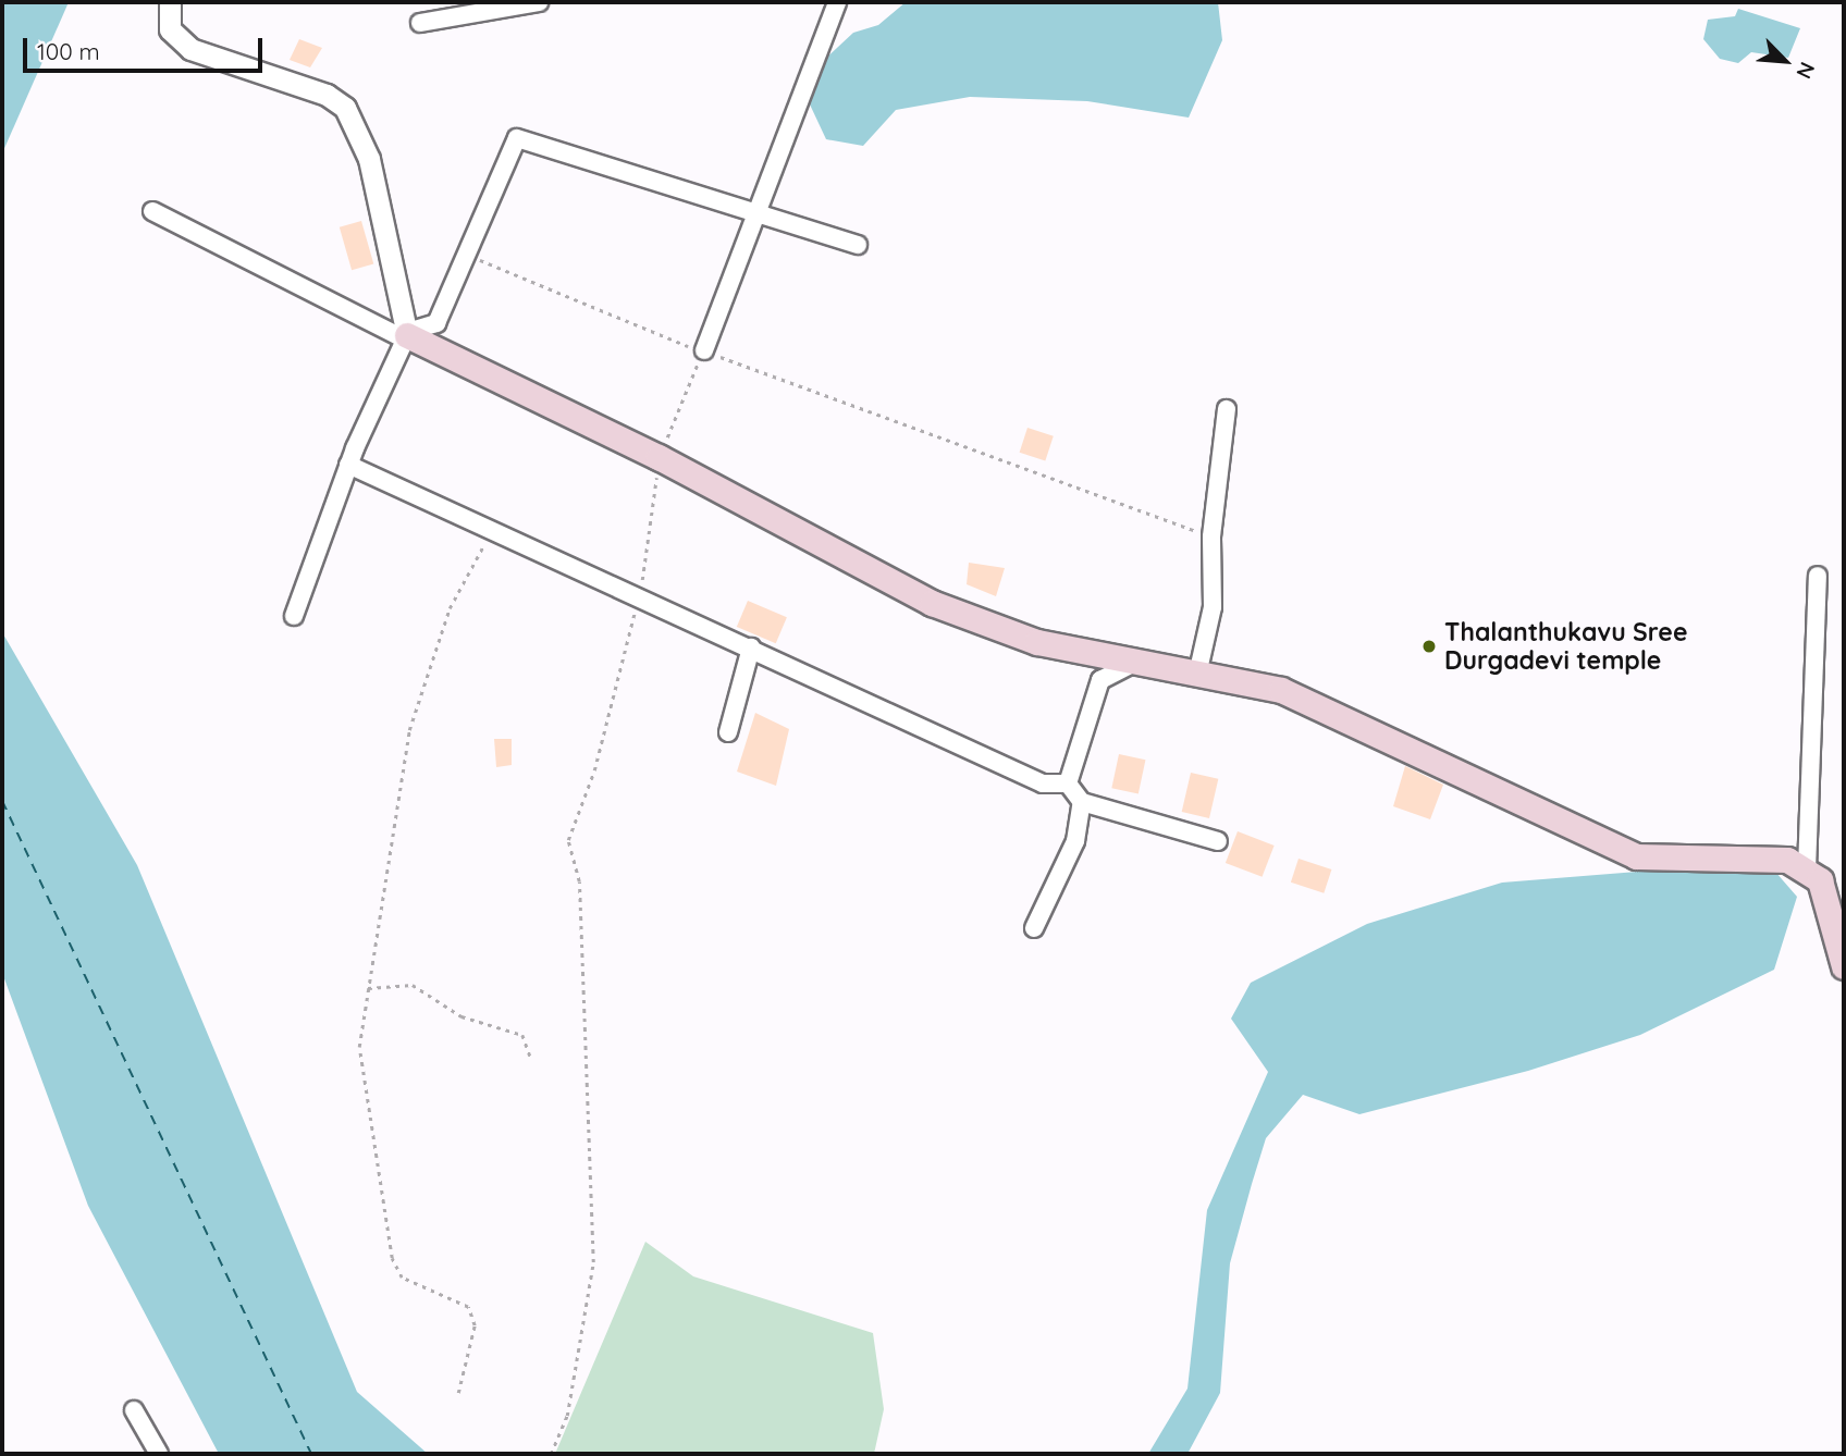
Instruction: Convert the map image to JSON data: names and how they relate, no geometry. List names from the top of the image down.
{
  "places": ["Thalanthukavu Sree Durgadevi temple"],
  "scale_bar": "100 m",
  "north": "bottom right"
}
